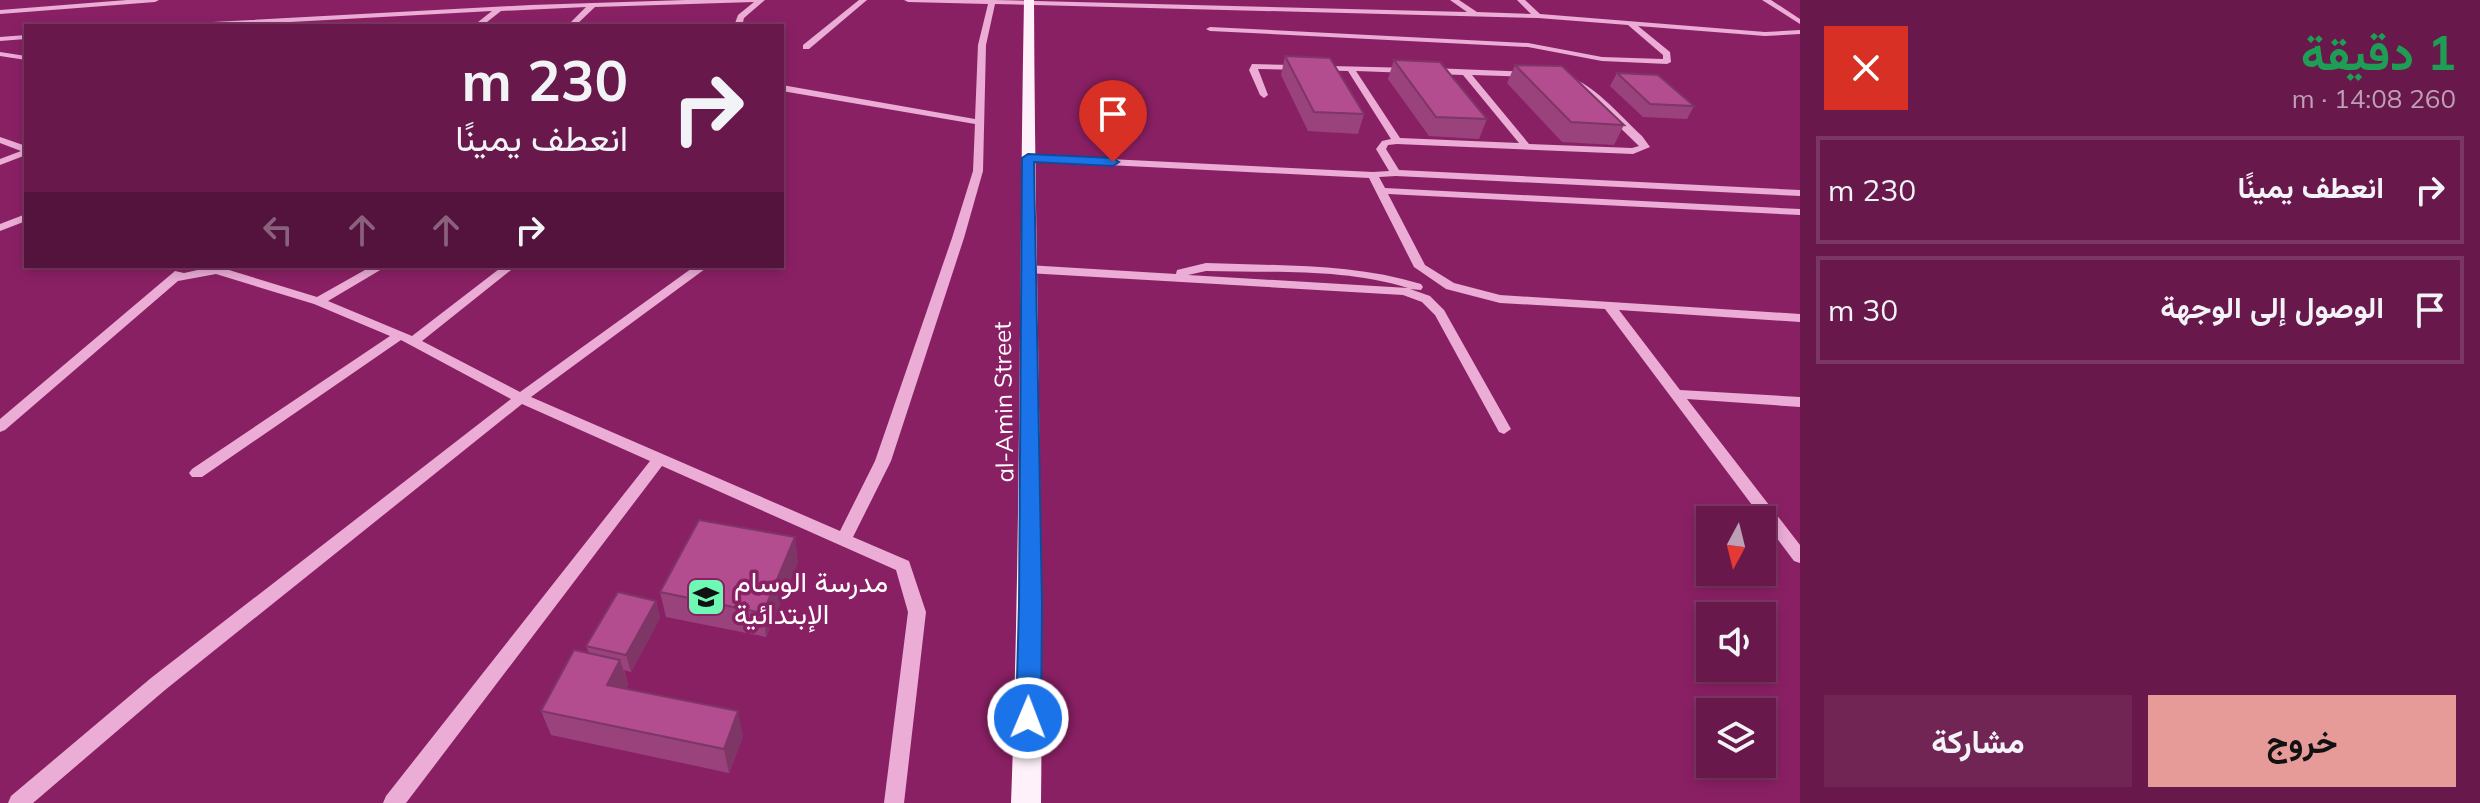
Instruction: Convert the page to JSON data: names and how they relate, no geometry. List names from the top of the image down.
{
  "streets": {
    "main road": ["al-Amin Street"]
  },
  "places": {
    "school or university": ["مدرسة الوسام الإبتدائية"]
  },
  "north": "bottom",
  "page": {
    "heading": ["1 دقيقة", "260 m · 14:08"],
    "turn": ["230 m", "انعطف يمينًا"],
    "list": [
      {
        "name": "انعطف يمينًا",
        "value": "230 m"
      },
      {
        "name": "الوصول إلى الوجهة",
        "value": "30 m"
      }
    ],
    "buttons": ["خروج", "مشاركة"]
  }
}
